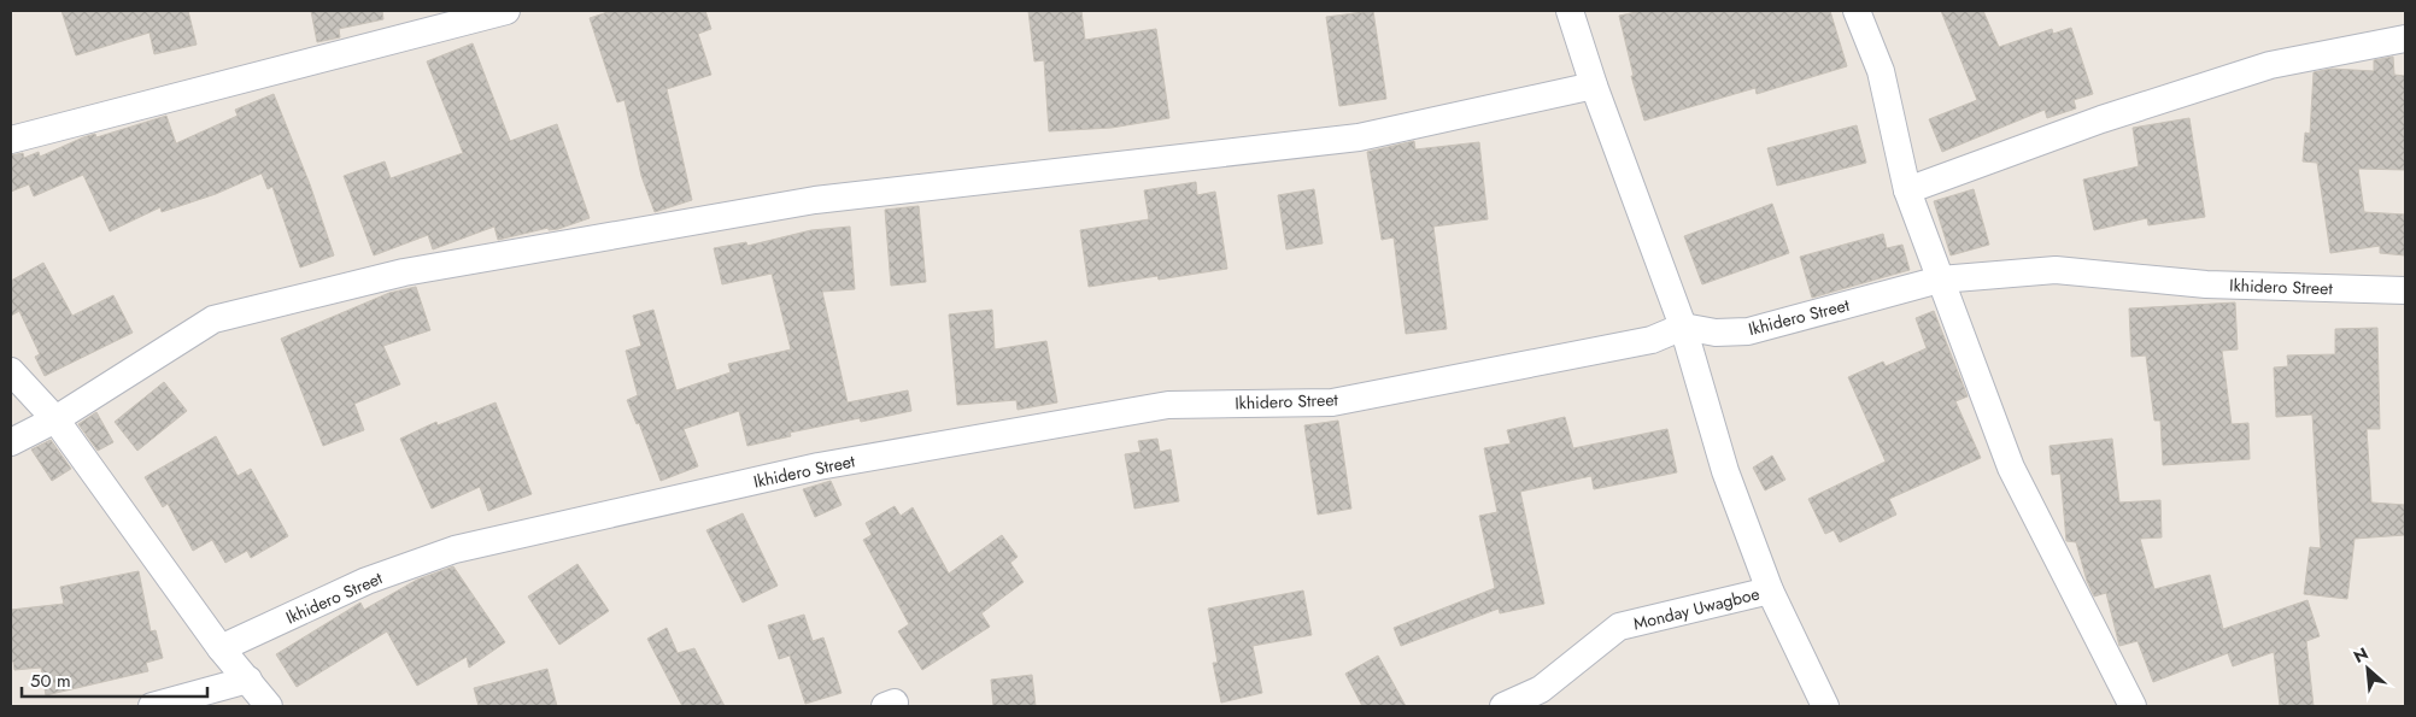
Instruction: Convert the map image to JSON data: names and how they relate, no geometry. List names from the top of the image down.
{
  "streets": {
    "street": ["Ikhidero Street", "Monday Uwagboe"]
  },
  "scale_bar": "50 m",
  "north": "top left"
}
